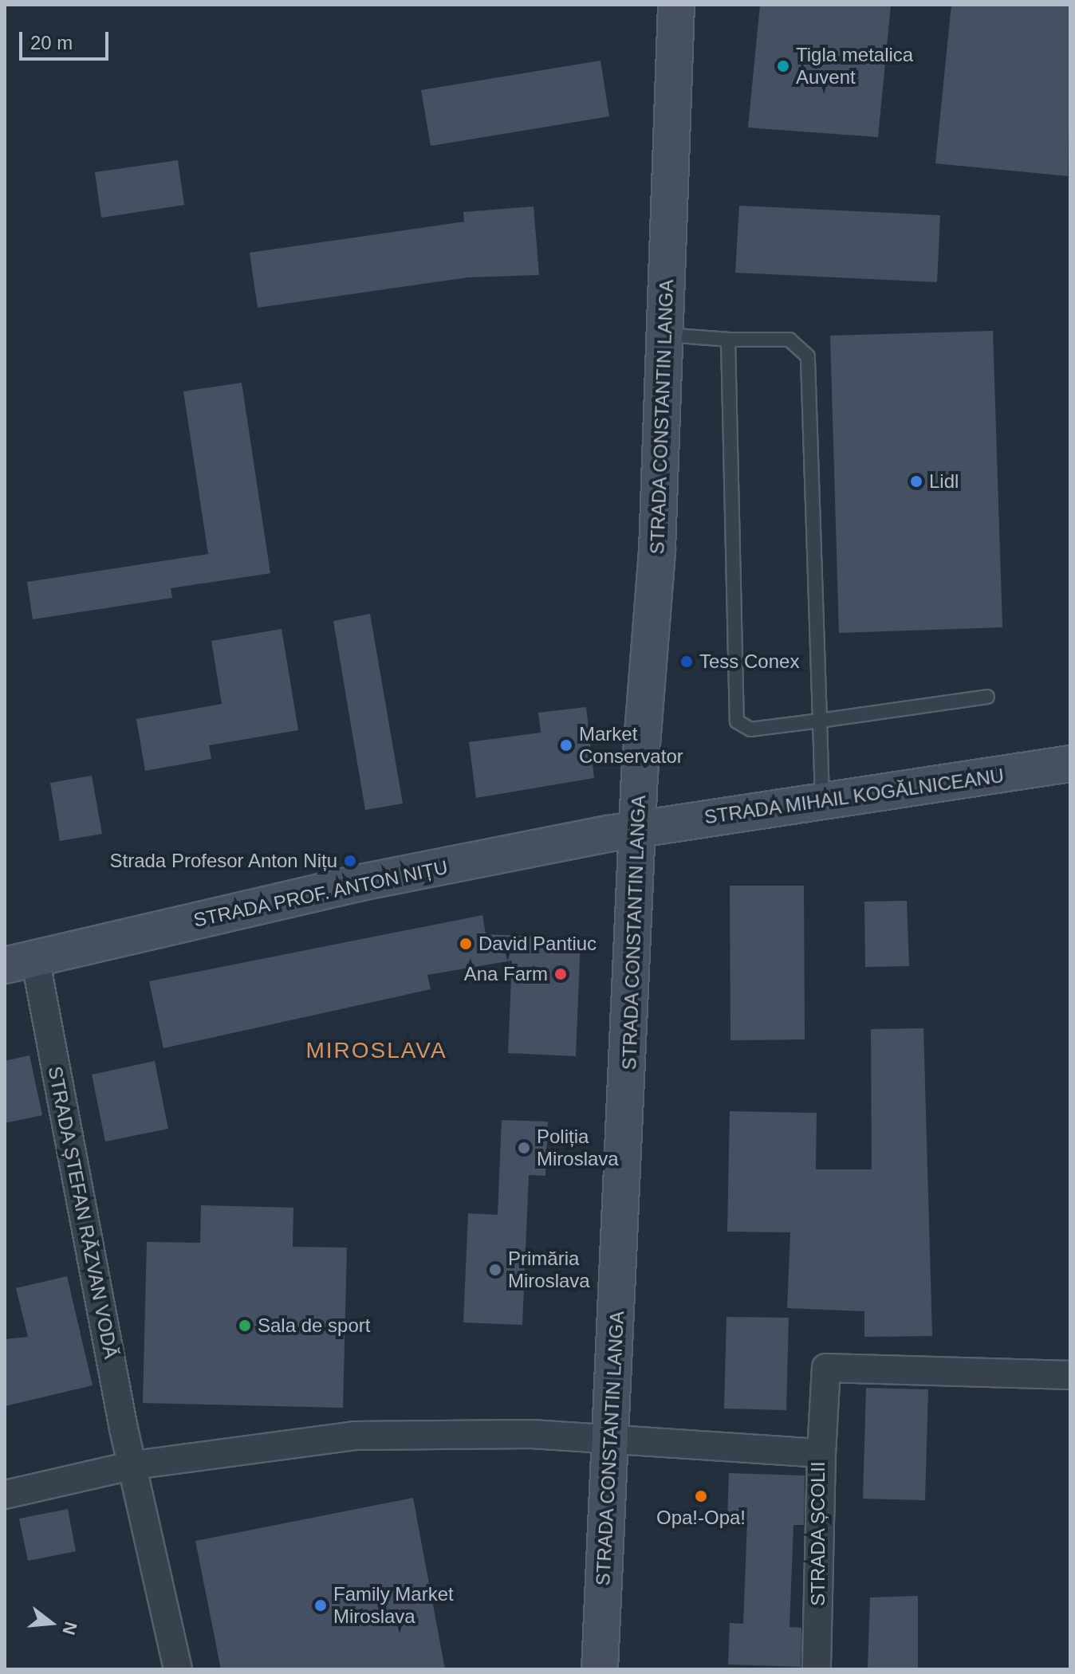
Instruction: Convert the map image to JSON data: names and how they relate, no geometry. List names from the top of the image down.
{
  "streets": {
    "main road": ["STRADA CONSTANTIN LANGA", "STRADA MIHAIL KOGĂLNICEANU", "STRADA PROF. ANTON NIȚU"],
    "street": ["STRADA ȘTEFAN RĂZVAN VODĂ", "STRADA ȘCOLII"]
  },
  "crossings": [
    ["STRADA CONSTANTIN LANGA", "STRADA MIHAIL KOGĂLNICEANU"],
    ["STRADA CONSTANTIN LANGA", "STRADA PROF. ANTON NIȚU"],
    ["STRADA CONSTANTIN LANGA", "STRADA ȘCOLII"],
    ["STRADA MIHAIL KOGĂLNICEANU", "STRADA PROF. ANTON NIȚU"],
    ["STRADA PROF. ANTON NIȚU", "STRADA ȘTEFAN RĂZVAN VODĂ"],
    ["STRADA ȘTEFAN RĂZVAN VODĂ", "STRADA ȘCOLII"]
  ],
  "districts": ["MIROSLAVA"],
  "places": [
    "Tigla metalica Auvent",
    "Lidl",
    "Tess Conex",
    "Market Conservator",
    "Strada Profesor Anton Nițu",
    "David Pantiuc",
    "Ana Farm",
    "Poliția Miroslava",
    "Primăria Miroslava",
    "Sala de sport",
    "Opa!-Opa!",
    "Family Market Miroslava"
  ],
  "scale_bar": "20 m",
  "north": "right"
}
